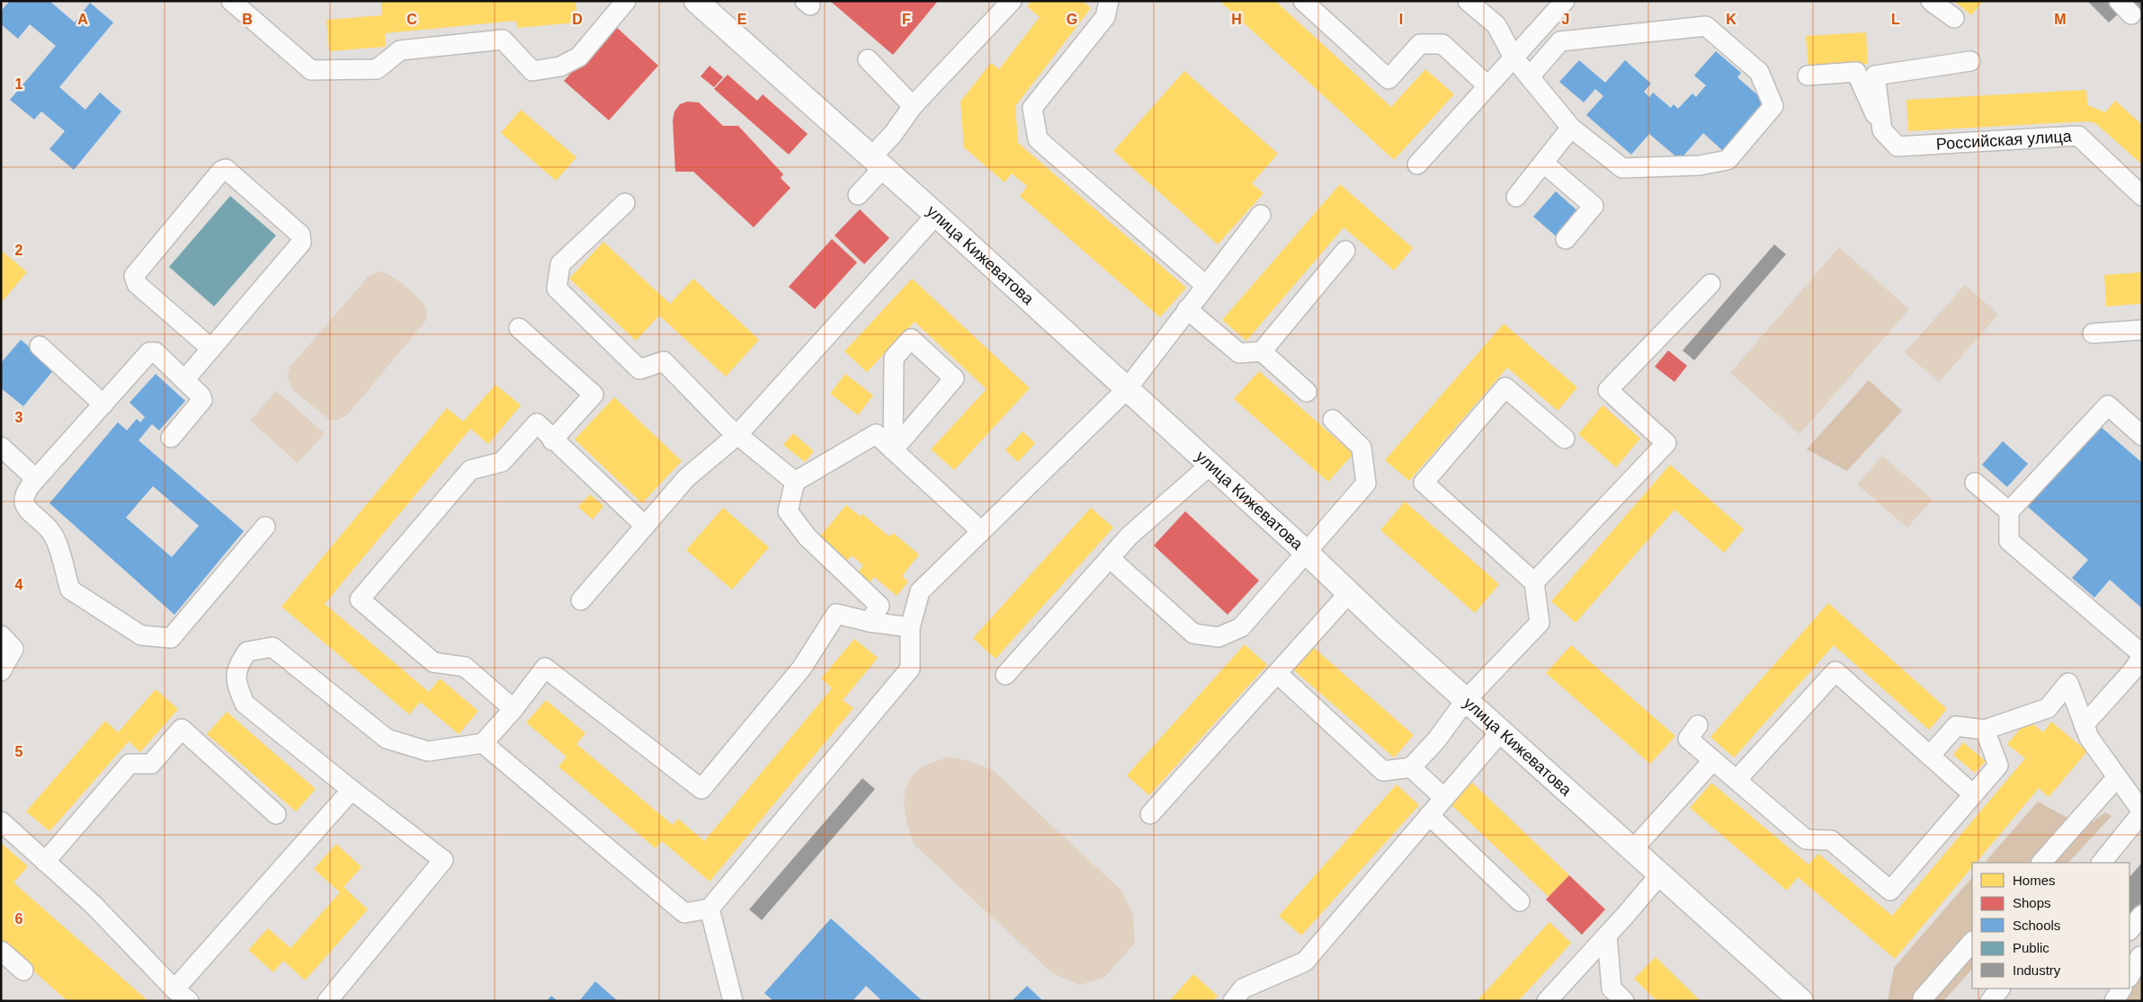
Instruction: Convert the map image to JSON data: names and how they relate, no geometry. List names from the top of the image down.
{
  "streets": {
    "main road": ["улица Кижеватова"],
    "street": ["Российская улица"]
  },
  "legend": [
    "Homes",
    "Shops",
    "Schools",
    "Public",
    "Industry"
  ],
  "grid": {
    "columns": [
      "A",
      "B",
      "C",
      "D",
      "E",
      "F",
      "G",
      "H",
      "I",
      "J",
      "K",
      "L",
      "M"
    ],
    "rows": [
      "1",
      "2",
      "3",
      "4",
      "5",
      "6"
    ]
  }
}
